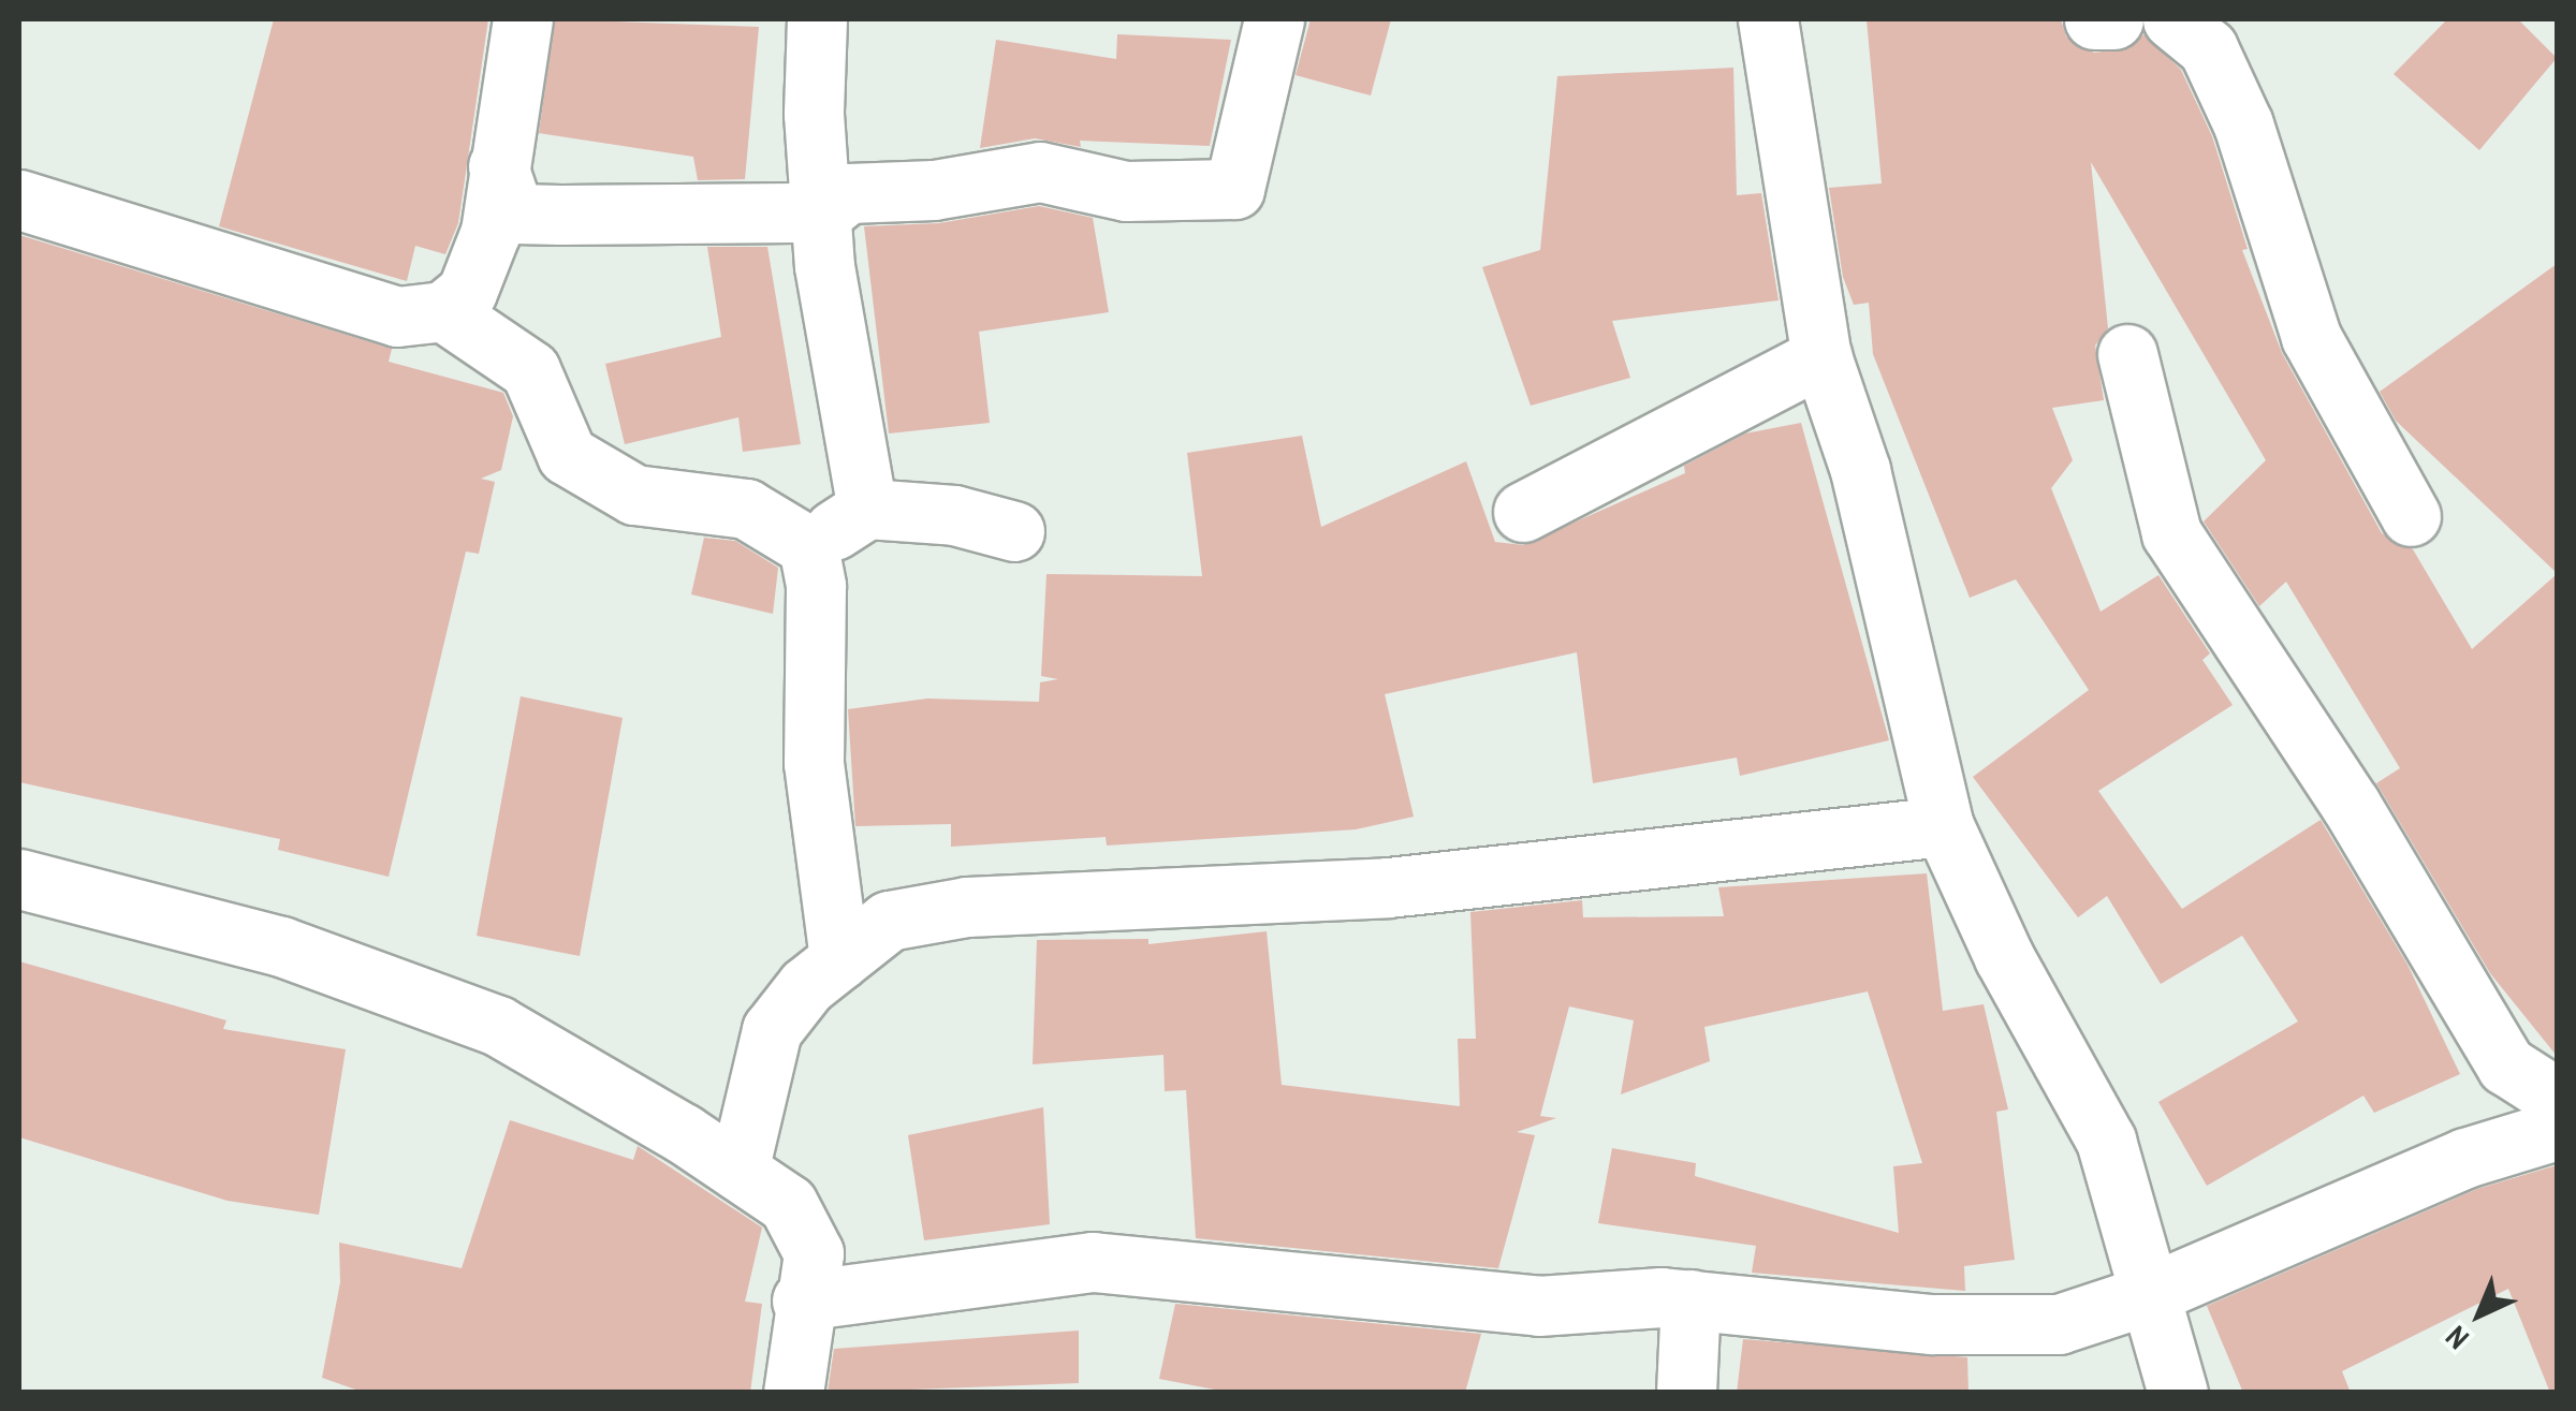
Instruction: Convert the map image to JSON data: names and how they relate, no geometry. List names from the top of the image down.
{
  "north": "bottom left"
}
